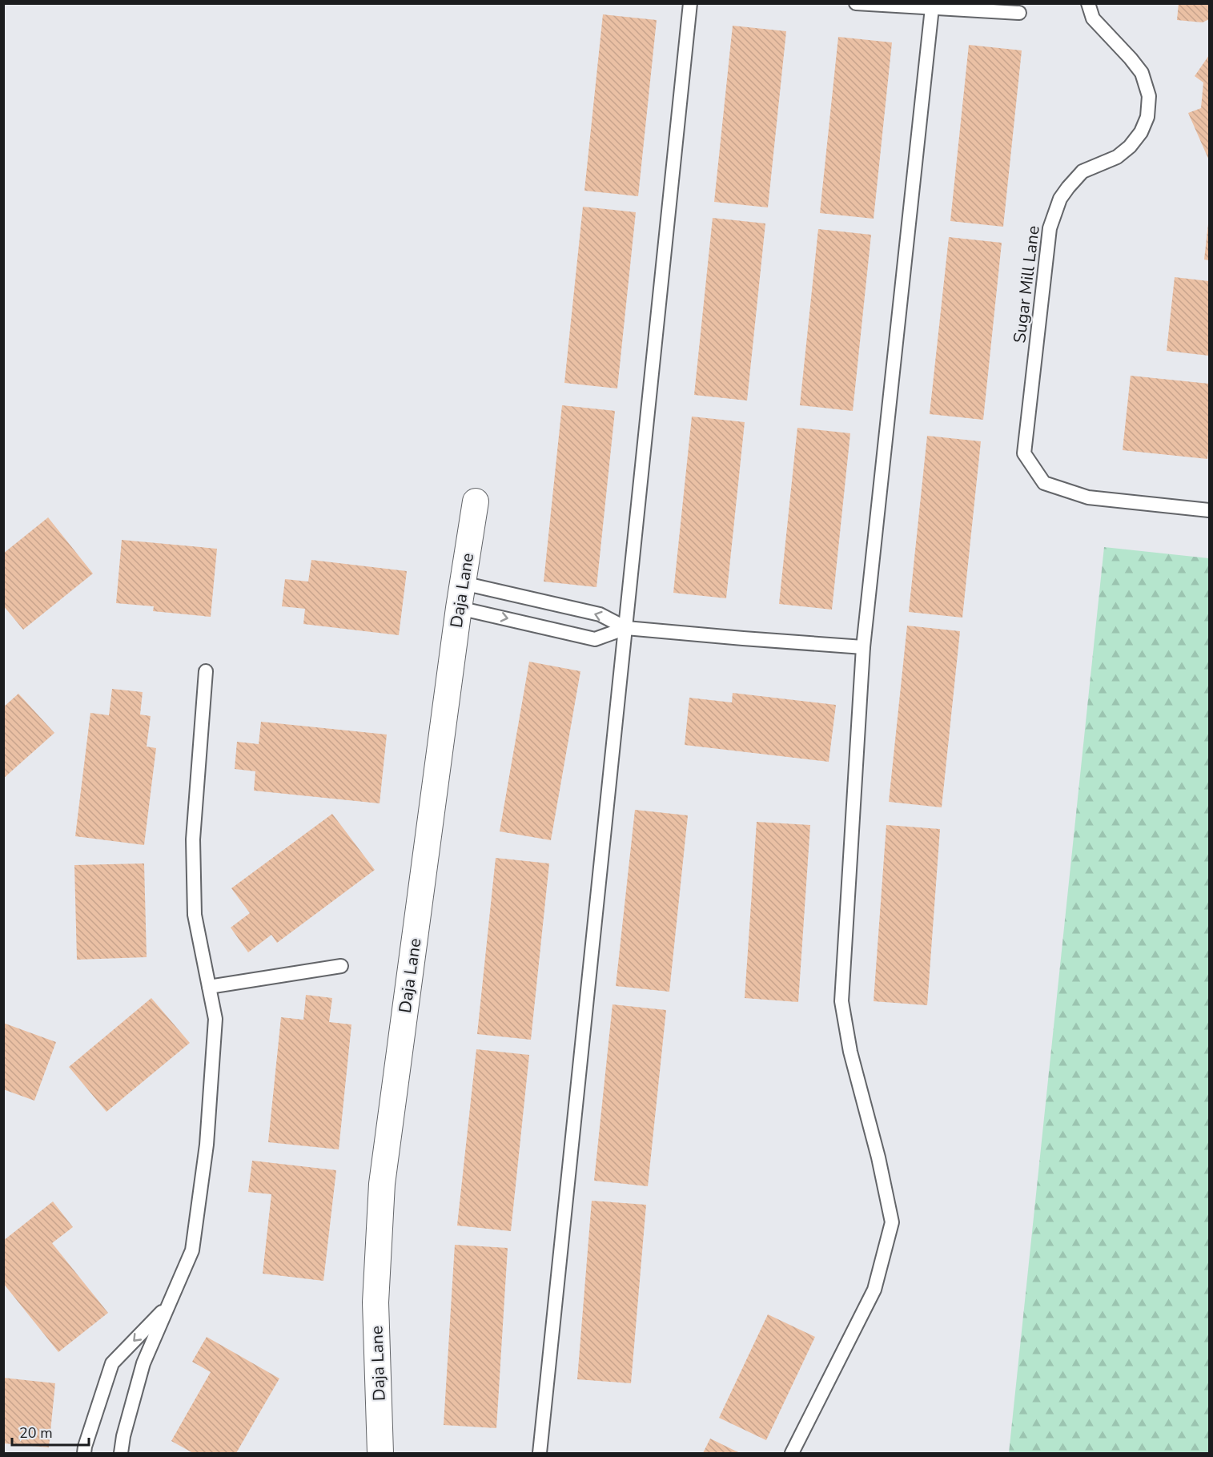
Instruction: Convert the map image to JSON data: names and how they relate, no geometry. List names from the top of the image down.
{
  "streets": {
    "street": ["Daja Lane"],
    "lane": ["Sugar Mill Lane"]
  },
  "scale_bar": "20 m"
}
